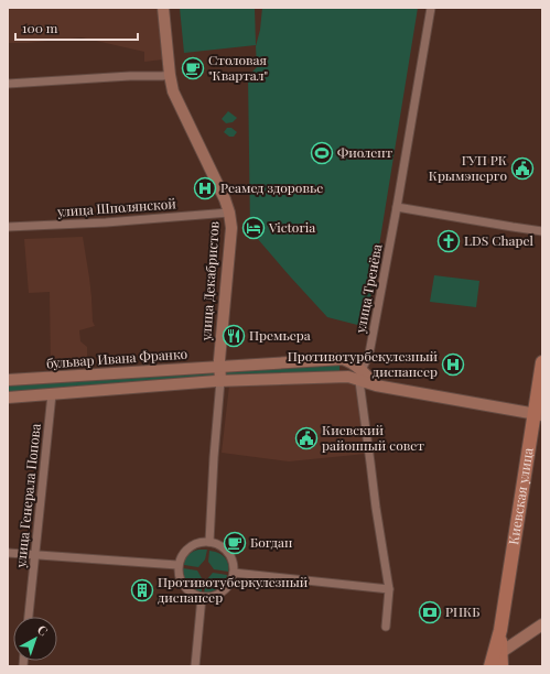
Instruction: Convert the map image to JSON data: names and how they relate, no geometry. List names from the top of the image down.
{
  "streets": {
    "main road": ["Киевская улица"],
    "street": [
      "улица Шполянской",
      "улица Декабристов",
      "улица Тренёва",
      "бульвар Ивана Франко",
      "улица Генерала Попова"
    ]
  },
  "crossings": [
    ["улица Шполянской", "улица Декабристов"],
    ["улица Декабристов", "бульвар Ивана Франко"],
    ["улица Тренёва", "бульвар Ивана Франко"],
    ["бульвар Ивана Франко", "Киевская улица"]
  ],
  "places": {
    "cafe": ["Столовая \"Квартал\"", "Богдан"],
    "sports": ["Фиолент"],
    "public building": ["ГУП РК Крымэнерго", "Киевский районный совет"],
    "hospital": ["Реамед здоровье", "Противотурбекулезный диспансер"],
    "hotel": ["Victoria"],
    "church": ["LDS Chapel"],
    "restaurant": ["Премьера"],
    "building": ["Противотуберкулезный диспансер"],
    "bank": ["РНКБ"]
  },
  "scale_bar": "100 m",
  "north": "top right"
}
